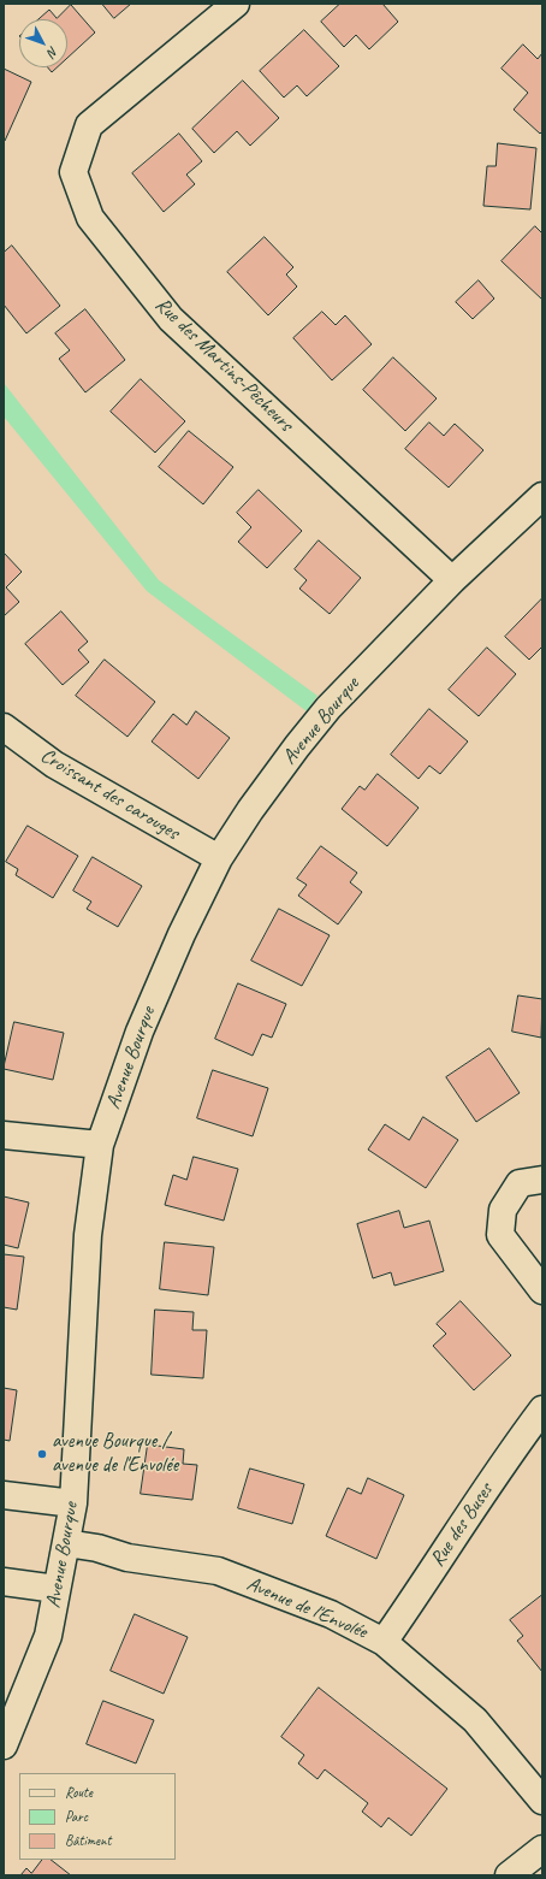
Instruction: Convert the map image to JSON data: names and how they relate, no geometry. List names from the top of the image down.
{
  "streets": {
    "street": [
      "Rue des Martins-Pêcheurs",
      "Avenue Bourque",
      "Croissant des carouges",
      "Rue des Buses",
      "Avenue de l'Envolée"
    ]
  },
  "crossings": [
    ["Rue des Martins-Pêcheurs", "Avenue Bourque"],
    ["Avenue Bourque", "Croissant des carouges"],
    ["Avenue Bourque", "Avenue de l'Envolée"],
    ["Rue des Buses", "Avenue de l'Envolée"]
  ],
  "places": ["avenue Bourque / avenue de l'Envolée"],
  "legend": ["Route", "Parc", "Bâtiment"],
  "north": "bottom right"
}
